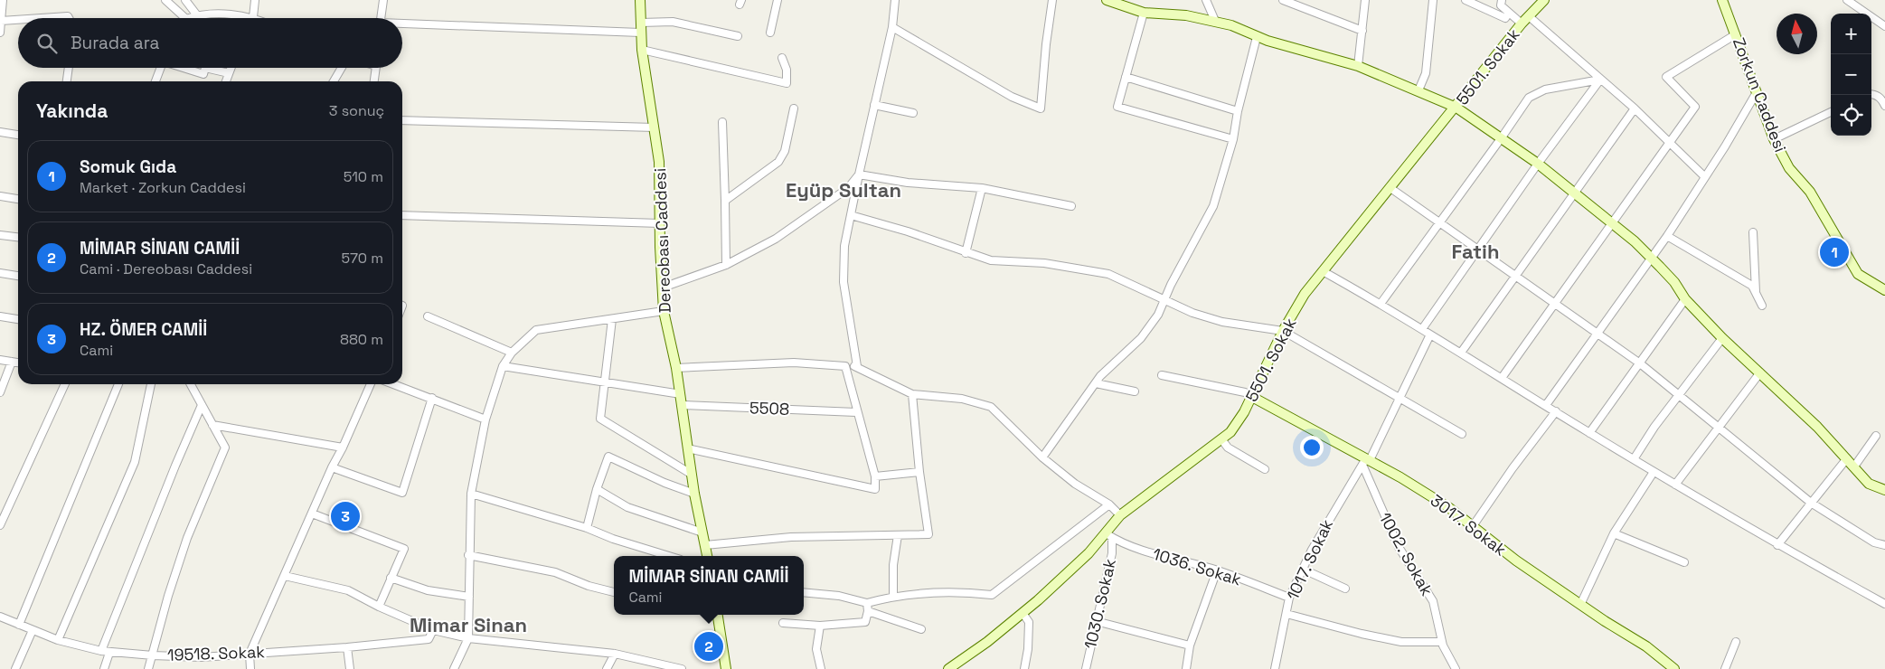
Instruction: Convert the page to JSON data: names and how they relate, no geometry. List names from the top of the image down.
{
  "streets": {
    "street": [
      "5501. Sokak",
      "Zorkun Caddesi",
      "Dereobası Caddesi",
      "5508",
      "3017. Sokak",
      "1002. Sokak",
      "1017. Sokak",
      "1036. Sokak",
      "1030. Sokak",
      "19518. Sokak"
    ]
  },
  "crossings": [
    ["5501. Sokak", "3017. Sokak"],
    ["5501. Sokak", "1036. Sokak"],
    ["5501. Sokak", "1030. Sokak"],
    ["Dereobası Caddesi", "5508"],
    ["3017. Sokak", "1002. Sokak"],
    ["3017. Sokak", "1017. Sokak"],
    ["1002. Sokak", "1017. Sokak"],
    ["1017. Sokak", "1036. Sokak"],
    ["1036. Sokak", "1030. Sokak"]
  ],
  "districts": ["Eyüp Sultan", "Fatih", "Mimar Sinan"],
  "north": "top",
  "page": {
    "map_buttons": ["+", "−"],
    "search": "Burada ara",
    "heading": ["Yakında", "3 sonuç"],
    "list": [
      {
        "mark": "1",
        "name": "Somuk Gıda",
        "note": "Market · Zorkun Caddesi",
        "value": "510 m"
      },
      {
        "mark": "2",
        "name": "MİMAR SİNAN CAMİİ",
        "note": "Cami · Dereobası Caddesi",
        "value": "570 m"
      },
      {
        "mark": "3",
        "name": "HZ. ÖMER CAMİİ",
        "note": "Cami",
        "value": "880 m"
      }
    ],
    "pins": ["1", "3", "2"],
    "popup": ["MİMAR SİNAN CAMİİ", "Cami"]
  }
}
